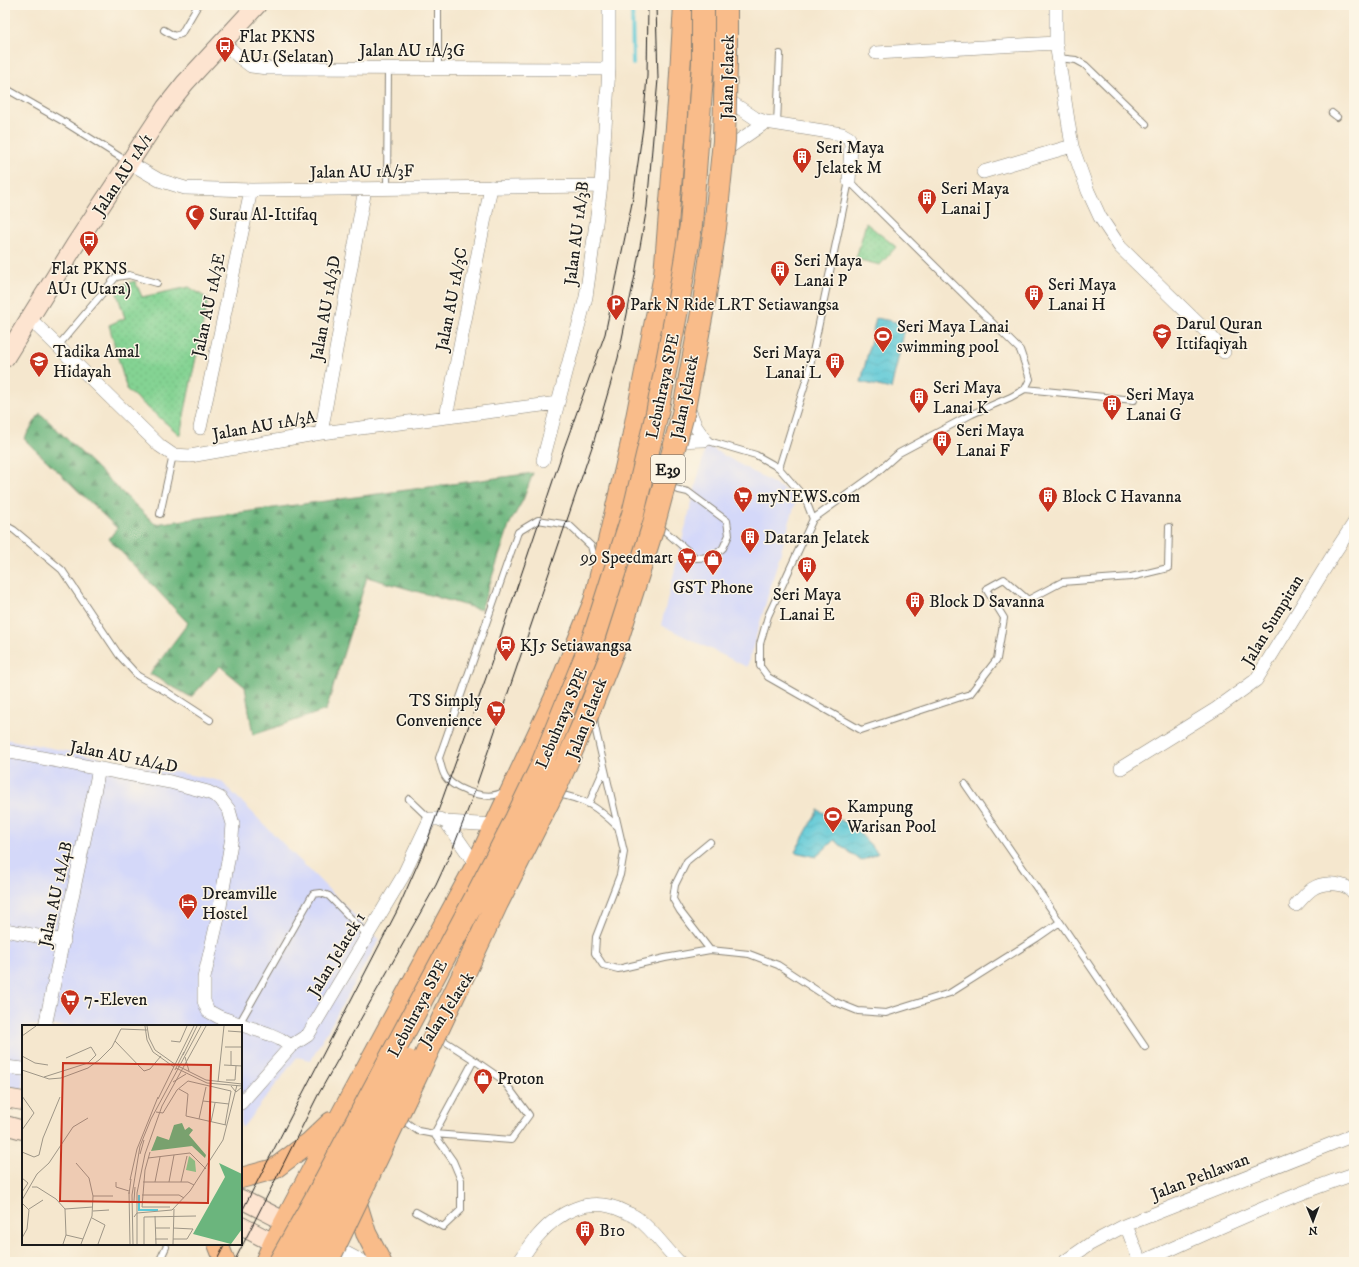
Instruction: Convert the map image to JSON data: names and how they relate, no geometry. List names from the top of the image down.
{
  "streets": {
    "highway": ["Lebuhraya SPE", "E39"],
    "main road": ["Jalan Jelatek"],
    "street": [
      "Jalan AU 1A/3G",
      "Jalan AU 1A/3F",
      "Jalan AU 1A/1",
      "Jalan AU 1A/3B",
      "Jalan AU 1A/3C",
      "Jalan AU 1A/3E",
      "Jalan AU 1A/3D",
      "Jalan AU 1A/3A",
      "Jalan Sumpitan",
      "Jalan AU 1A/4D",
      "Jalan AU 1A/4B",
      "Jalan Jelatek 1",
      "Jalan Pehlawan"
    ]
  },
  "crossings": [
    ["Jalan AU 1A/3G", "Jalan AU 1A/1"],
    ["Jalan AU 1A/3G", "Jalan AU 1A/3B"],
    ["Jalan Jelatek", "Lebuhraya SPE"],
    ["Jalan AU 1A/3F", "Jalan AU 1A/1"],
    ["Jalan AU 1A/3F", "Jalan AU 1A/3B"],
    ["Jalan AU 1A/3F", "Jalan AU 1A/3C"],
    ["Jalan AU 1A/3F", "Jalan AU 1A/3E"],
    ["Jalan AU 1A/3F", "Jalan AU 1A/3D"],
    ["Jalan AU 1A/3B", "Jalan AU 1A/3A"],
    ["Jalan AU 1A/3C", "Jalan AU 1A/3A"],
    ["Jalan AU 1A/3D", "Jalan AU 1A/3A"],
    ["Jalan AU 1A/4D", "Jalan AU 1A/4B"]
  ],
  "places": {
    "bus stop": ["Flat PKNS AU1 (Selatan)", "Flat PKNS AU1 (Utara)"],
    "building": [
      "Seri Maya Jelatek M",
      "Seri Maya Lanai J",
      "Seri Maya Lanai P",
      "Seri Maya Lanai H",
      "Seri Maya Lanai L",
      "Seri Maya Lanai K",
      "Seri Maya Lanai G",
      "Seri Maya Lanai F",
      "Block C Havanna",
      "Dataran Jelatek",
      "Seri Maya Lanai E",
      "Block D Savanna",
      "B10"
    ],
    "mosque": ["Surau Al-Ittifaq"],
    "parking": ["Park N Ride LRT Setiawangsa"],
    "school or university": ["Darul Quran Ittifaqiyah", "Tadika Amal Hidayah"],
    "sports": ["Seri Maya Lanai swimming pool", "Kampung Warisan Pool"],
    "supermarket": [
      "myNEWS.com",
      "99 Speedmart",
      "TS Simply Convenience",
      "7-Eleven"
    ],
    "shop": ["GST Phone", "Proton"],
    "station": ["KJ5 Setiawangsa"],
    "hotel": ["Dreamville Hostel"]
  },
  "north": "bottom"
}
